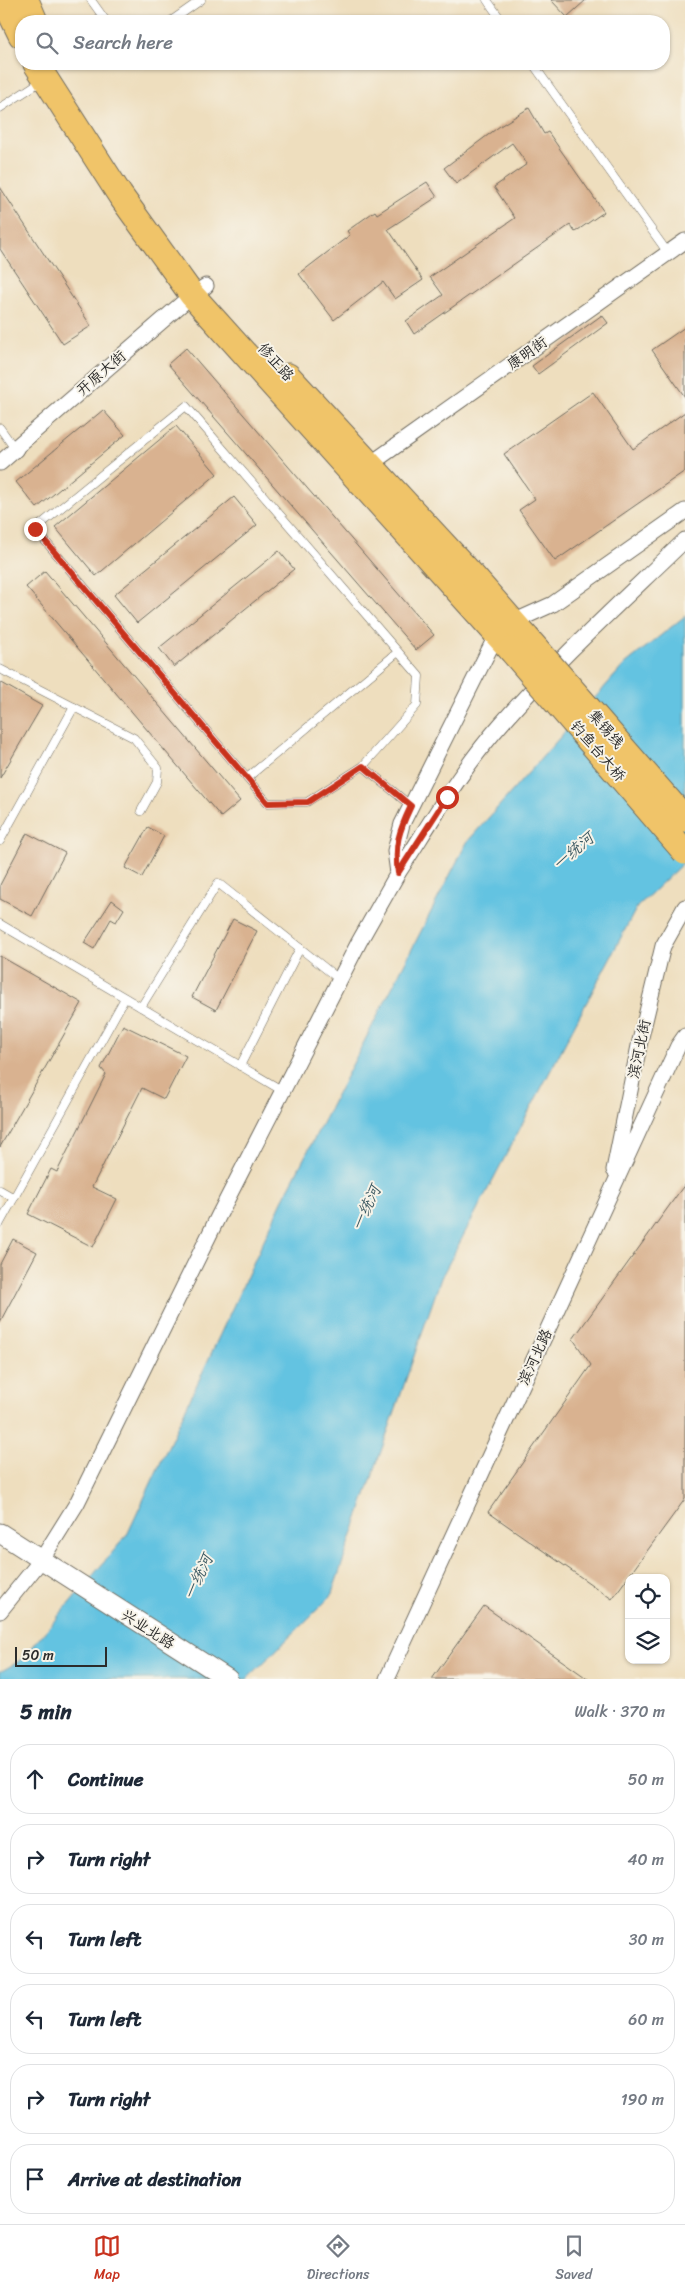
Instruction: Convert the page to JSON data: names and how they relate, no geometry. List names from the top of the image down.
{
  "streets": {
    "highway": ["修正路", "集锡线", "钓鱼台大桥"],
    "street": [
      "康明街",
      "开原大街",
      "滨河北街",
      "滨河北路",
      "兴业北路"
    ]
  },
  "crossings": [
    ["康明街", "修正路"],
    ["修正路", "开原大街"],
    ["修正路", "集锡线"],
    ["修正路", "钓鱼台大桥"],
    ["集锡线", "钓鱼台大桥"],
    ["滨河北街", "滨河北路"]
  ],
  "water": ["一统河"],
  "scale_bar": "50 m",
  "page": {
    "search": "Search here",
    "scale": "50 m",
    "heading": ["5 min", "Walk · 370 m"],
    "list": [
      ["Continue", "50 m"],
      ["Turn right", "40 m"],
      ["Turn left", "30 m"],
      ["Turn left", "60 m"],
      ["Turn right", "190 m"],
      "Arrive at destination"
    ],
    "nav": ["Map", "Directions", "Saved"]
  }
}
